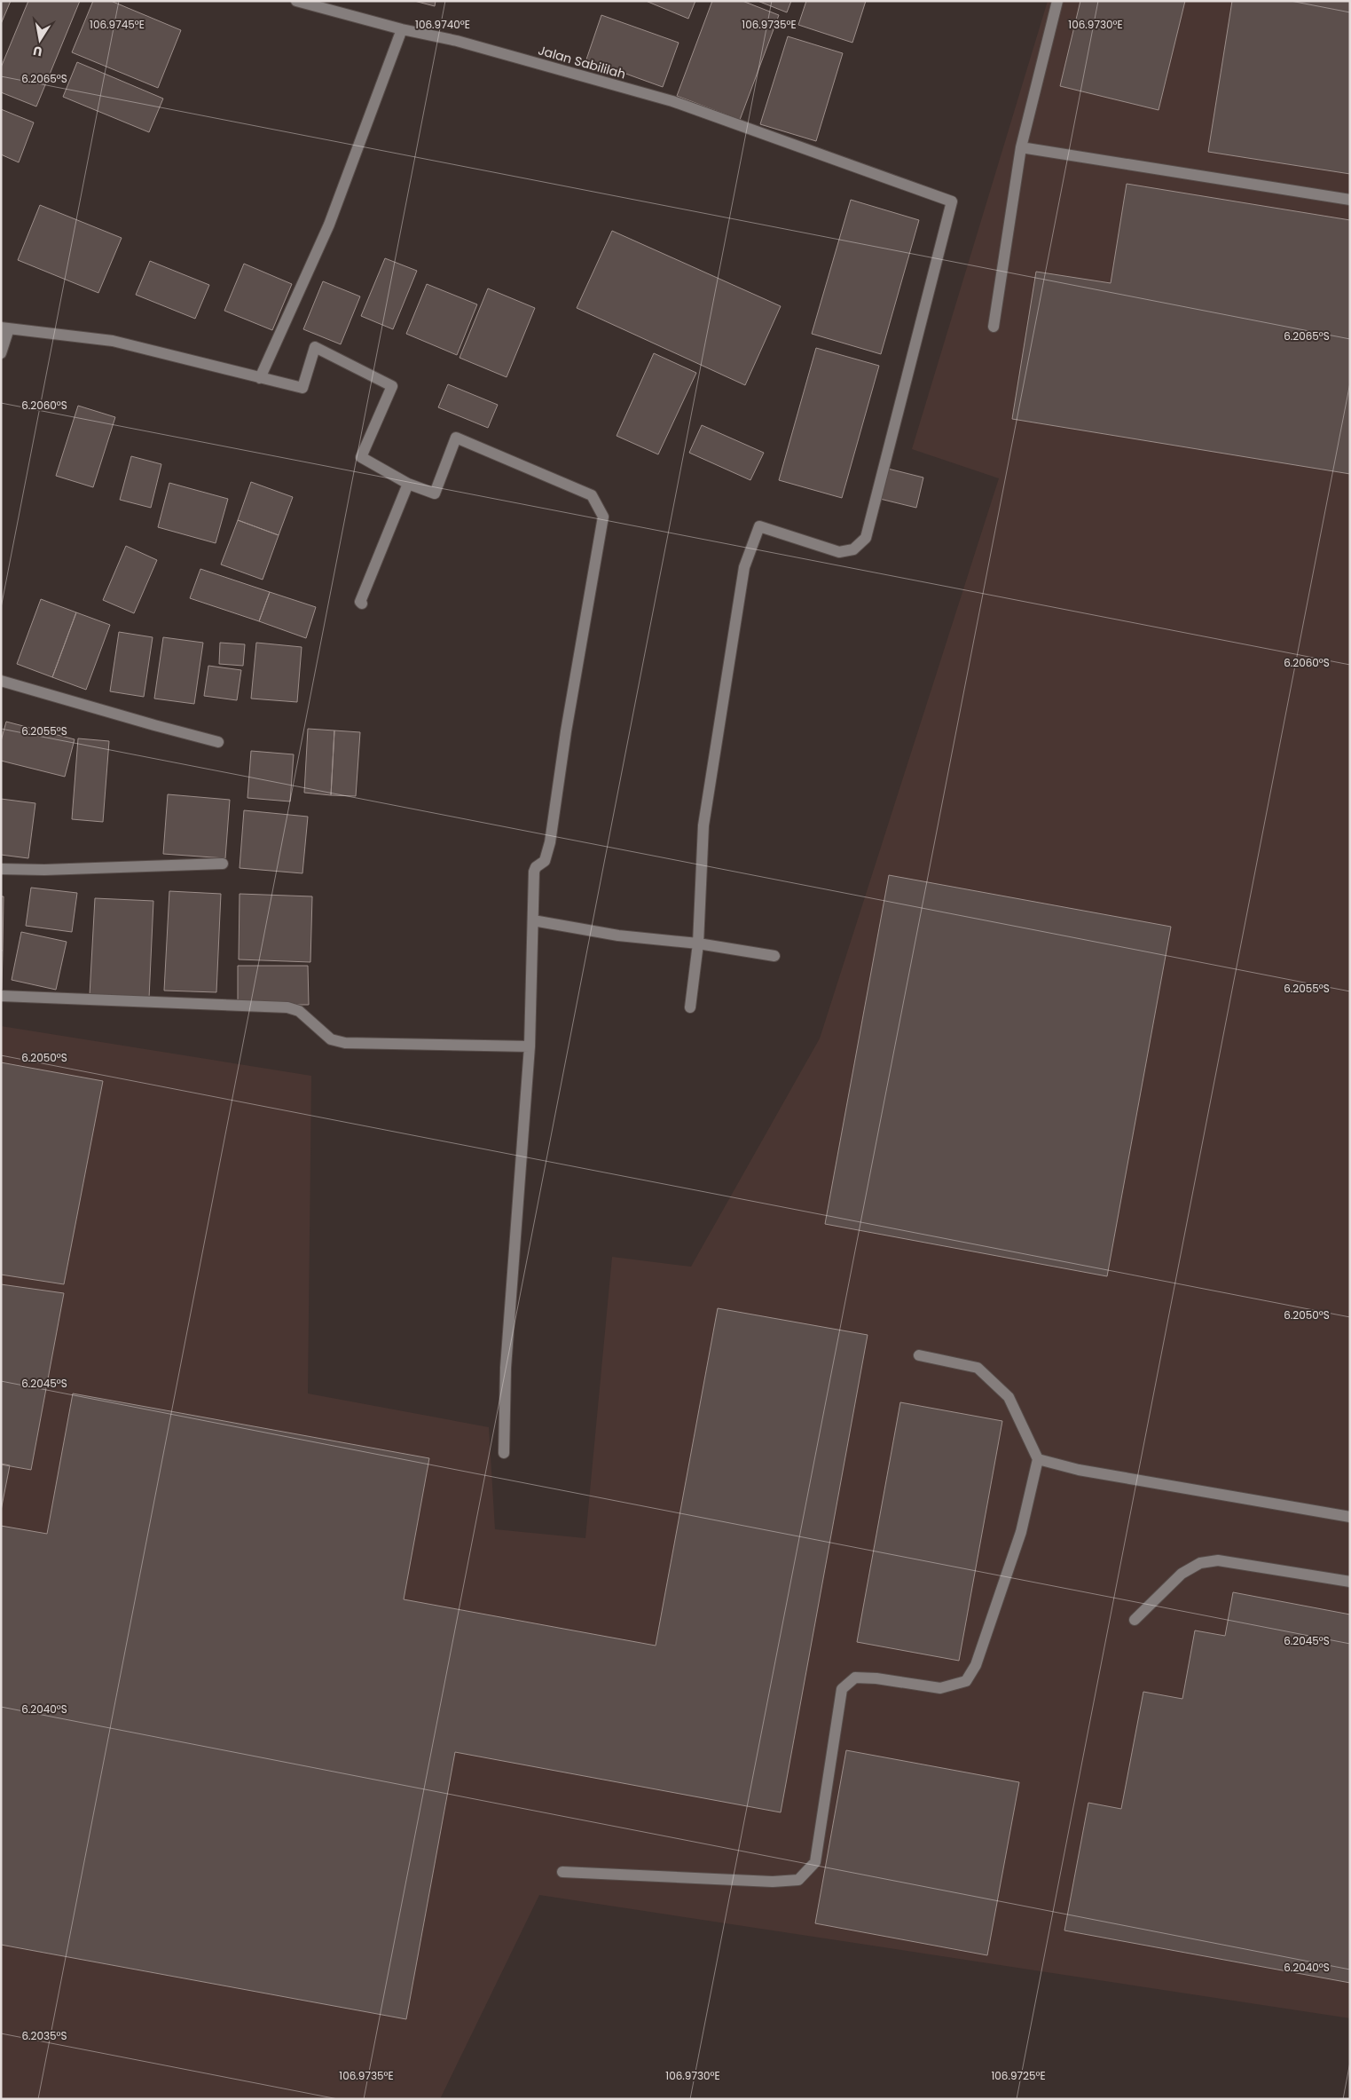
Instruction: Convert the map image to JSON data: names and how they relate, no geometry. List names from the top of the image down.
{
  "streets": {
    "street": ["Jalan Sabililah"]
  },
  "north": "bottom",
  "coordinates": [
    "106.9740°E",
    "106.9735°E",
    "106.9730°E",
    "106.9745°E",
    "6.2065°S",
    "6.2060°S",
    "6.2055°S",
    "6.2050°S",
    "6.2045°S",
    "6.2040°S",
    "6.2035°S",
    "106.9725°E"
  ]
}
